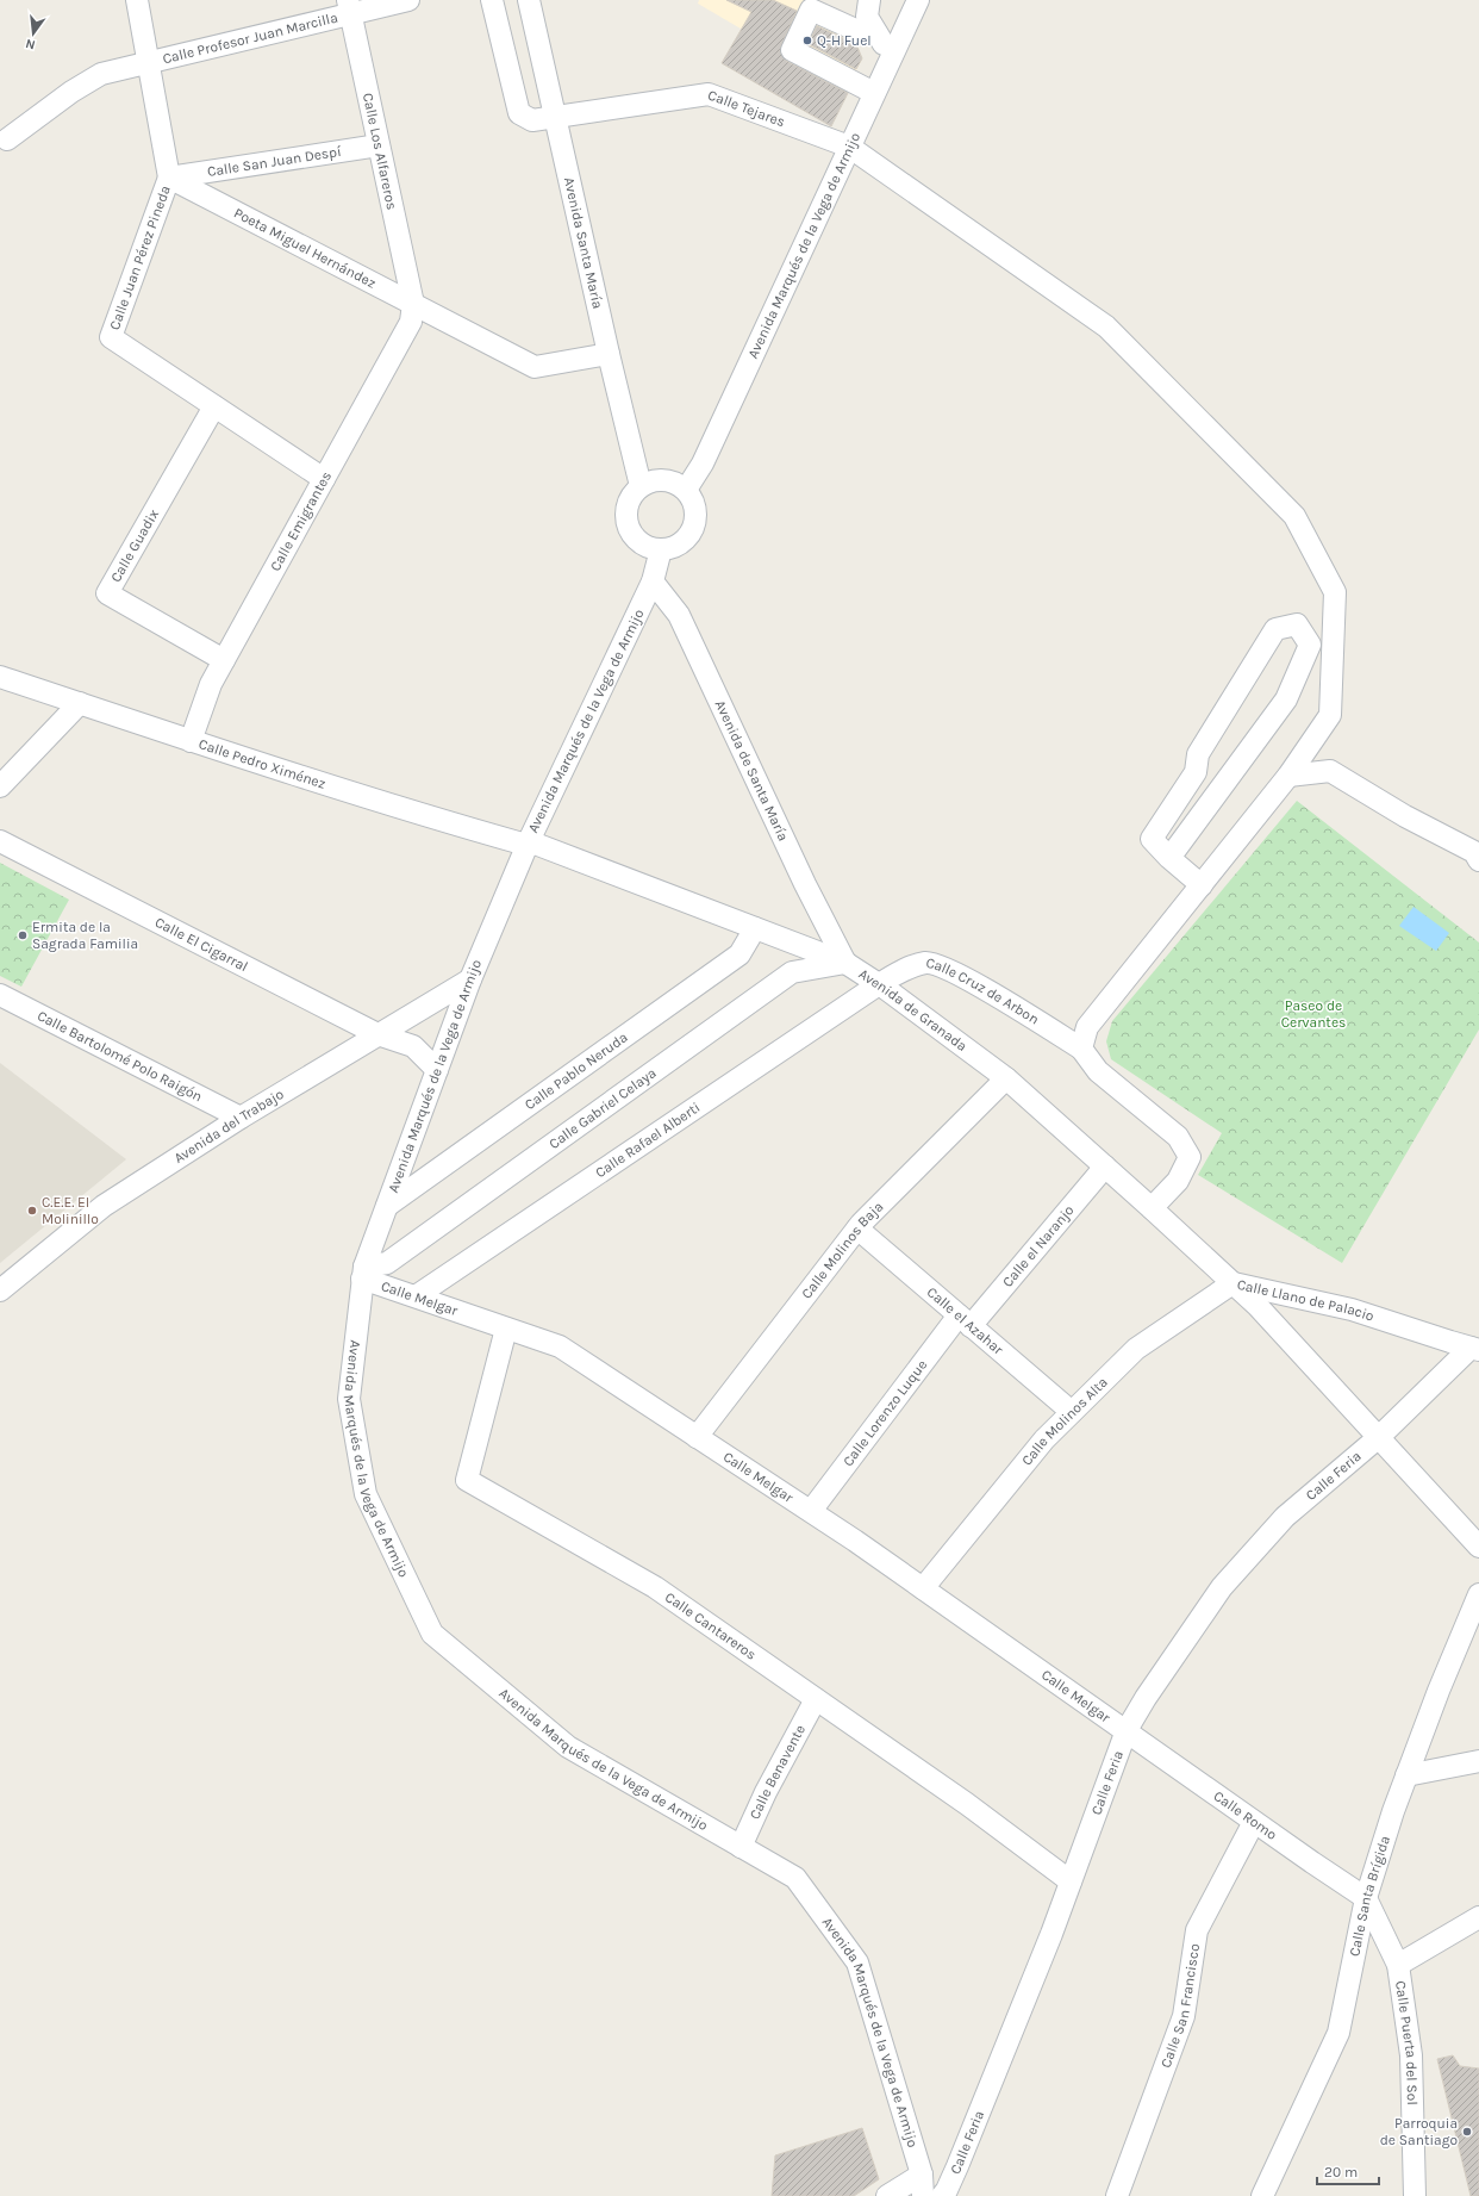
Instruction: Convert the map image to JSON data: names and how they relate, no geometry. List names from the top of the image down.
{
  "streets": {
    "street": [
      "Calle Profesor Juan Marcilla",
      "Calle Tejares",
      "Calle Los Alfareros",
      "Calle San Juan Despí",
      "Avenida Santa María",
      "Avenida Marqués de la Vega de Armijo",
      "Poeta Miguel Hernández",
      "Calle Juan Pérez Pineda",
      "Calle Emigrantes",
      "Calle Guadix",
      "Calle Pedro Ximénez",
      "Avenida de Santa María",
      "Calle El Cigarral",
      "Calle Cruz de Arbon",
      "Avenida de Granada",
      "Calle Bartolomé Polo Raigón",
      "Calle Pablo Neruda",
      "Calle Gabriel Celaya",
      "Avenida del Trabajo",
      "Calle Rafael Alberti",
      "Calle el Naranjo",
      "Calle Molinos Baja",
      "Calle Melgar",
      "Calle Llano de Palacio",
      "Calle el Azahar",
      "Calle Lorenzo Luque",
      "Calle Molinos Alta",
      "Calle Feria",
      "Calle Cantareros",
      "Calle Benavente",
      "Calle Romo",
      "Calle Santa Brígida",
      "Calle San Francisco",
      "Calle Puerta del Sol"
    ]
  },
  "crossings": [
    ["Calle Profesor Juan Marcilla", "Calle Los Alfareros"],
    ["Calle Tejares", "Avenida Santa María"],
    ["Calle Tejares", "Avenida Marqués de la Vega de Armijo"],
    ["Calle Los Alfareros", "Calle San Juan Despí"],
    ["Calle Los Alfareros", "Poeta Miguel Hernández"],
    ["Calle Los Alfareros", "Calle Emigrantes"],
    ["Calle San Juan Despí", "Poeta Miguel Hernández"],
    ["Calle San Juan Despí", "Calle Juan Pérez Pineda"],
    ["Avenida Santa María", "Avenida Marqués de la Vega de Armijo"],
    ["Avenida Santa María", "Poeta Miguel Hernández"],
    ["Avenida Marqués de la Vega de Armijo", "Calle Pedro Ximénez"],
    ["Avenida Marqués de la Vega de Armijo", "Avenida de Santa María"],
    ["Avenida Marqués de la Vega de Armijo", "Calle El Cigarral"],
    ["Avenida Marqués de la Vega de Armijo", "Avenida de Granada"],
    ["Avenida Marqués de la Vega de Armijo", "Calle Pablo Neruda"],
    ["Avenida Marqués de la Vega de Armijo", "Calle Gabriel Celaya"],
    ["Avenida Marqués de la Vega de Armijo", "Avenida del Trabajo"],
    ["Avenida Marqués de la Vega de Armijo", "Calle Melgar"],
    ["Avenida Marqués de la Vega de Armijo", "Calle Benavente"],
    ["Poeta Miguel Hernández", "Calle Juan Pérez Pineda"],
    ["Poeta Miguel Hernández", "Calle Emigrantes"],
    ["Calle Juan Pérez Pineda", "Calle Guadix"],
    ["Calle Emigrantes", "Calle Guadix"],
    ["Calle Emigrantes", "Calle Pedro Ximénez"],
    ["Calle Pedro Ximénez", "Avenida de Granada"],
    ["Avenida de Santa María", "Avenida de Granada"],
    ["Avenida de Santa María", "Calle Gabriel Celaya"],
    ["Calle El Cigarral", "Avenida del Trabajo"],
    ["Calle Cruz de Arbon", "Avenida de Granada"],
    ["Calle Cruz de Arbon", "Calle Rafael Alberti"],
    ["Avenida de Granada", "Calle Pablo Neruda"],
    ["Avenida de Granada", "Calle Gabriel Celaya"],
    ["Avenida de Granada", "Calle Rafael Alberti"],
    ["Avenida de Granada", "Calle el Naranjo"],
    ["Avenida de Granada", "Calle Molinos Baja"],
    ["Avenida de Granada", "Calle Llano de Palacio"],
    ["Avenida de Granada", "Calle Molinos Alta"],
    ["Calle Bartolomé Polo Raigón", "Avenida del Trabajo"],
    ["Calle Gabriel Celaya", "Calle Melgar"],
    ["Calle Rafael Alberti", "Calle Melgar"],
    ["Calle el Naranjo", "Calle el Azahar"],
    ["Calle el Naranjo", "Calle Lorenzo Luque"],
    ["Calle Molinos Baja", "Calle Melgar"],
    ["Calle Molinos Baja", "Calle el Azahar"],
    ["Calle Melgar", "Calle Lorenzo Luque"],
    ["Calle Melgar", "Calle Molinos Alta"],
    ["Calle Melgar", "Calle Feria"],
    ["Calle Melgar", "Calle Cantareros"],
    ["Calle Melgar", "Calle Romo"],
    ["Calle Llano de Palacio", "Calle Molinos Alta"],
    ["Calle Llano de Palacio", "Calle Feria"],
    ["Calle el Azahar", "Calle Lorenzo Luque"],
    ["Calle el Azahar", "Calle Molinos Alta"],
    ["Calle Feria", "Calle Cantareros"],
    ["Calle Feria", "Calle Romo"],
    ["Calle Cantareros", "Calle Benavente"],
    ["Calle Romo", "Calle Santa Brígida"],
    ["Calle Romo", "Calle San Francisco"],
    ["Calle Romo", "Calle Puerta del Sol"],
    ["Calle Santa Brígida", "Calle Puerta del Sol"]
  ],
  "parks": ["Paseo de Cervantes"],
  "places": [
    "Q-H Fuel",
    "Ermita de la Sagrada Familia",
    "C.E.E. El Molinillo",
    "Parroquia de Santiago"
  ],
  "scale_bar": "20 m",
  "north": "bottom"
}
